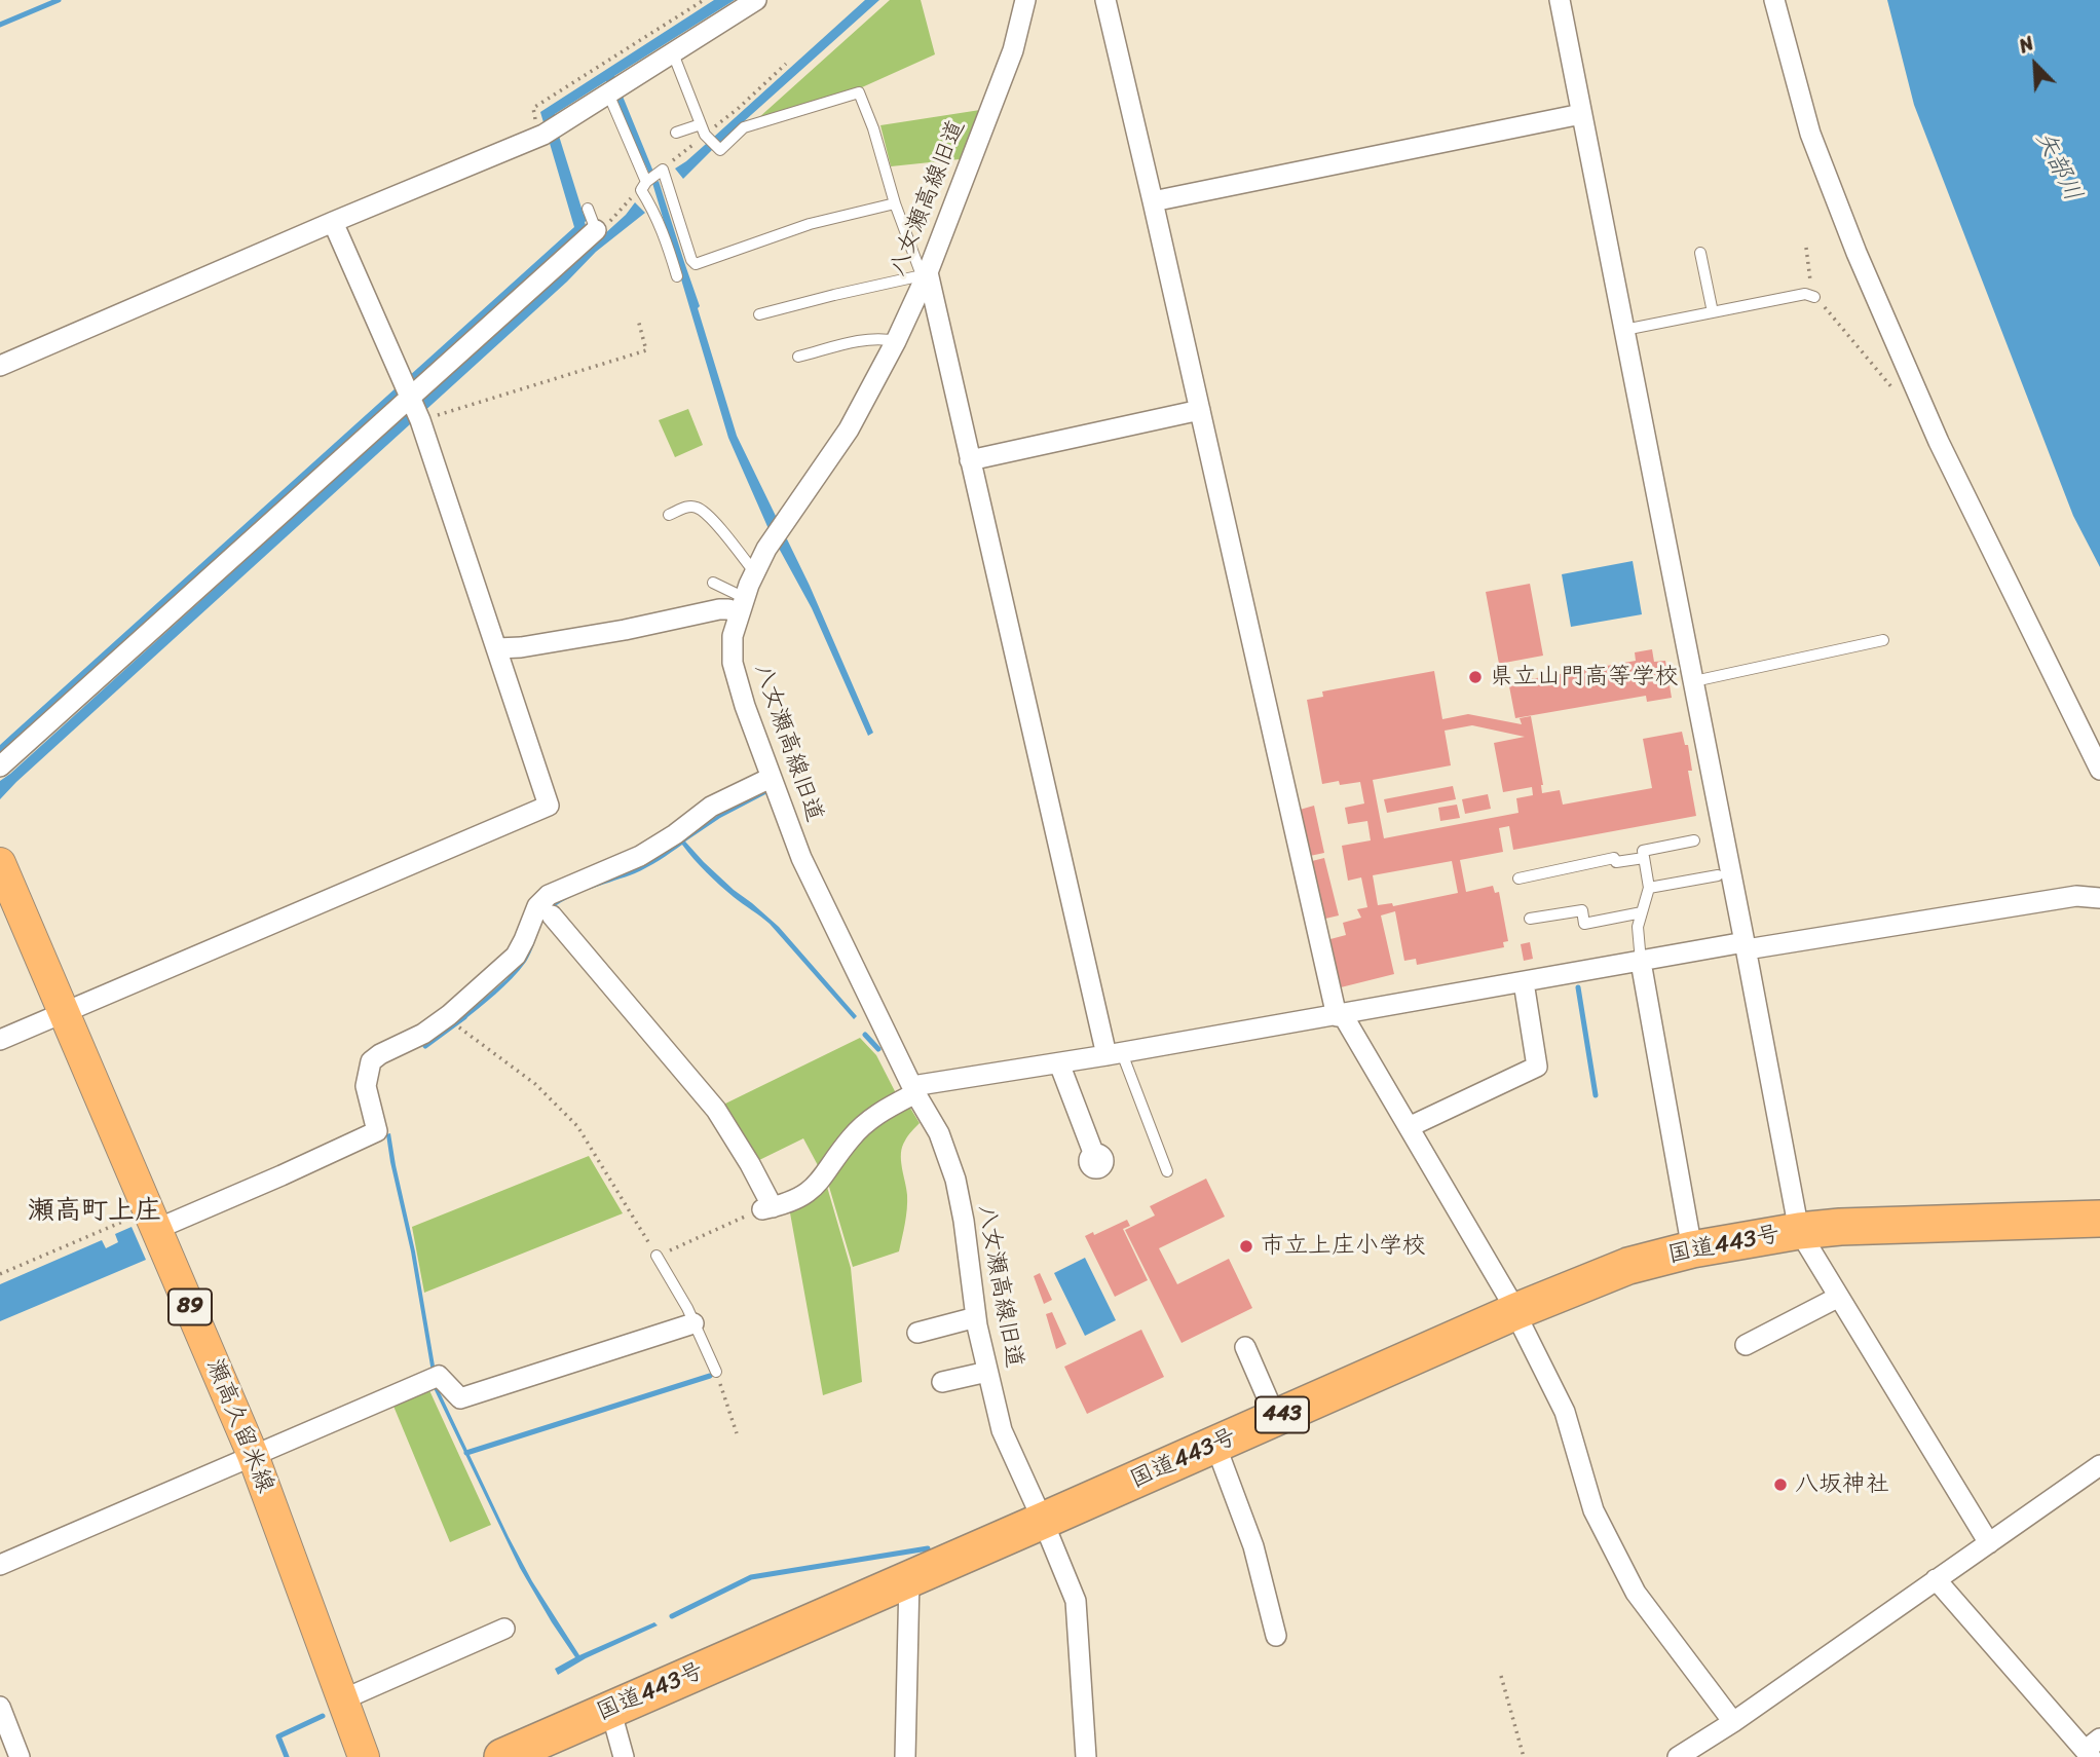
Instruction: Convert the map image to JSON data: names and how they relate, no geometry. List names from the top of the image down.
{
  "streets": {
    "highway": ["国道443号", "443"],
    "main road": ["89", "瀬高久留米線"],
    "street": ["八女瀬高線旧道"]
  },
  "crossings": [
    ["八女瀬高線旧道", "国道443号"]
  ],
  "districts": ["瀬高町上庄"],
  "water": ["矢部川"],
  "places": ["県立山門高等学校", "市立上庄小学校", "八坂神社"],
  "north": "top left"
}
